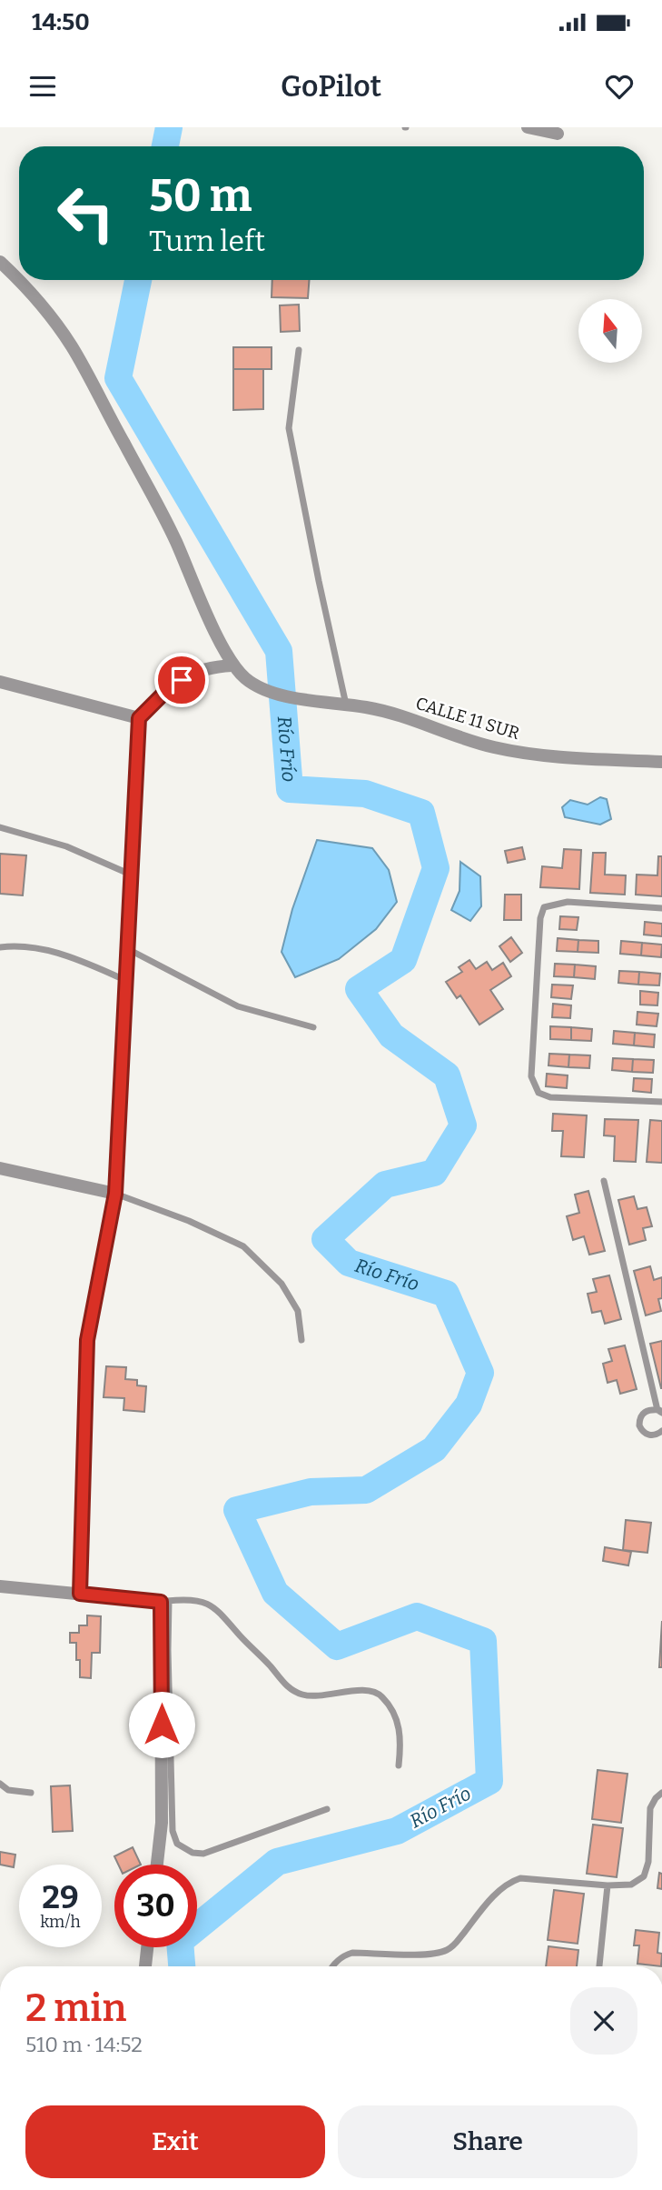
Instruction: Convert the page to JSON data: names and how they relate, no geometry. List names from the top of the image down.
{
  "streets": {
    "street": ["CALLE 11 SUR"]
  },
  "water": ["Río Frío"],
  "north": "top",
  "page": {
    "status": "14:50",
    "header": "GoPilot",
    "turn": ["50 m", "Turn left"],
    "speed": "29 km/h",
    "limit": "30",
    "heading": ["2 min", "510 m · 14:52"],
    "buttons": ["Exit", "Share"]
  }
}
